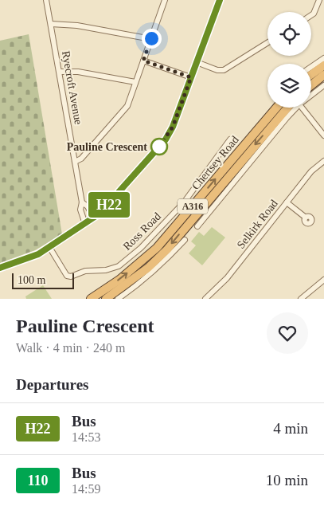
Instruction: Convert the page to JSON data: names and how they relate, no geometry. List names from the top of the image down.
{
  "streets": {
    "highway": ["Chertsey Road", "A316"],
    "street": ["Ryecroft Avenue", "Selkirk Road", "Ross Road"]
  },
  "places": ["Pauline Crescent"],
  "lines": ["bus line H22"],
  "scale_bar": "100 m",
  "page": {
    "on_map": "H22",
    "scale": "100 m",
    "heading": [
      ["Pauline Crescent", "Walk · 4 min · 240 m"],
      "Departures"
    ],
    "list": [
      {
        "mark": "H22",
        "name": "Bus",
        "note": "14:53",
        "value": "4 min"
      },
      {
        "mark": "110",
        "name": "Bus",
        "note": "14:59",
        "value": "10 min"
      }
    ]
  }
}
